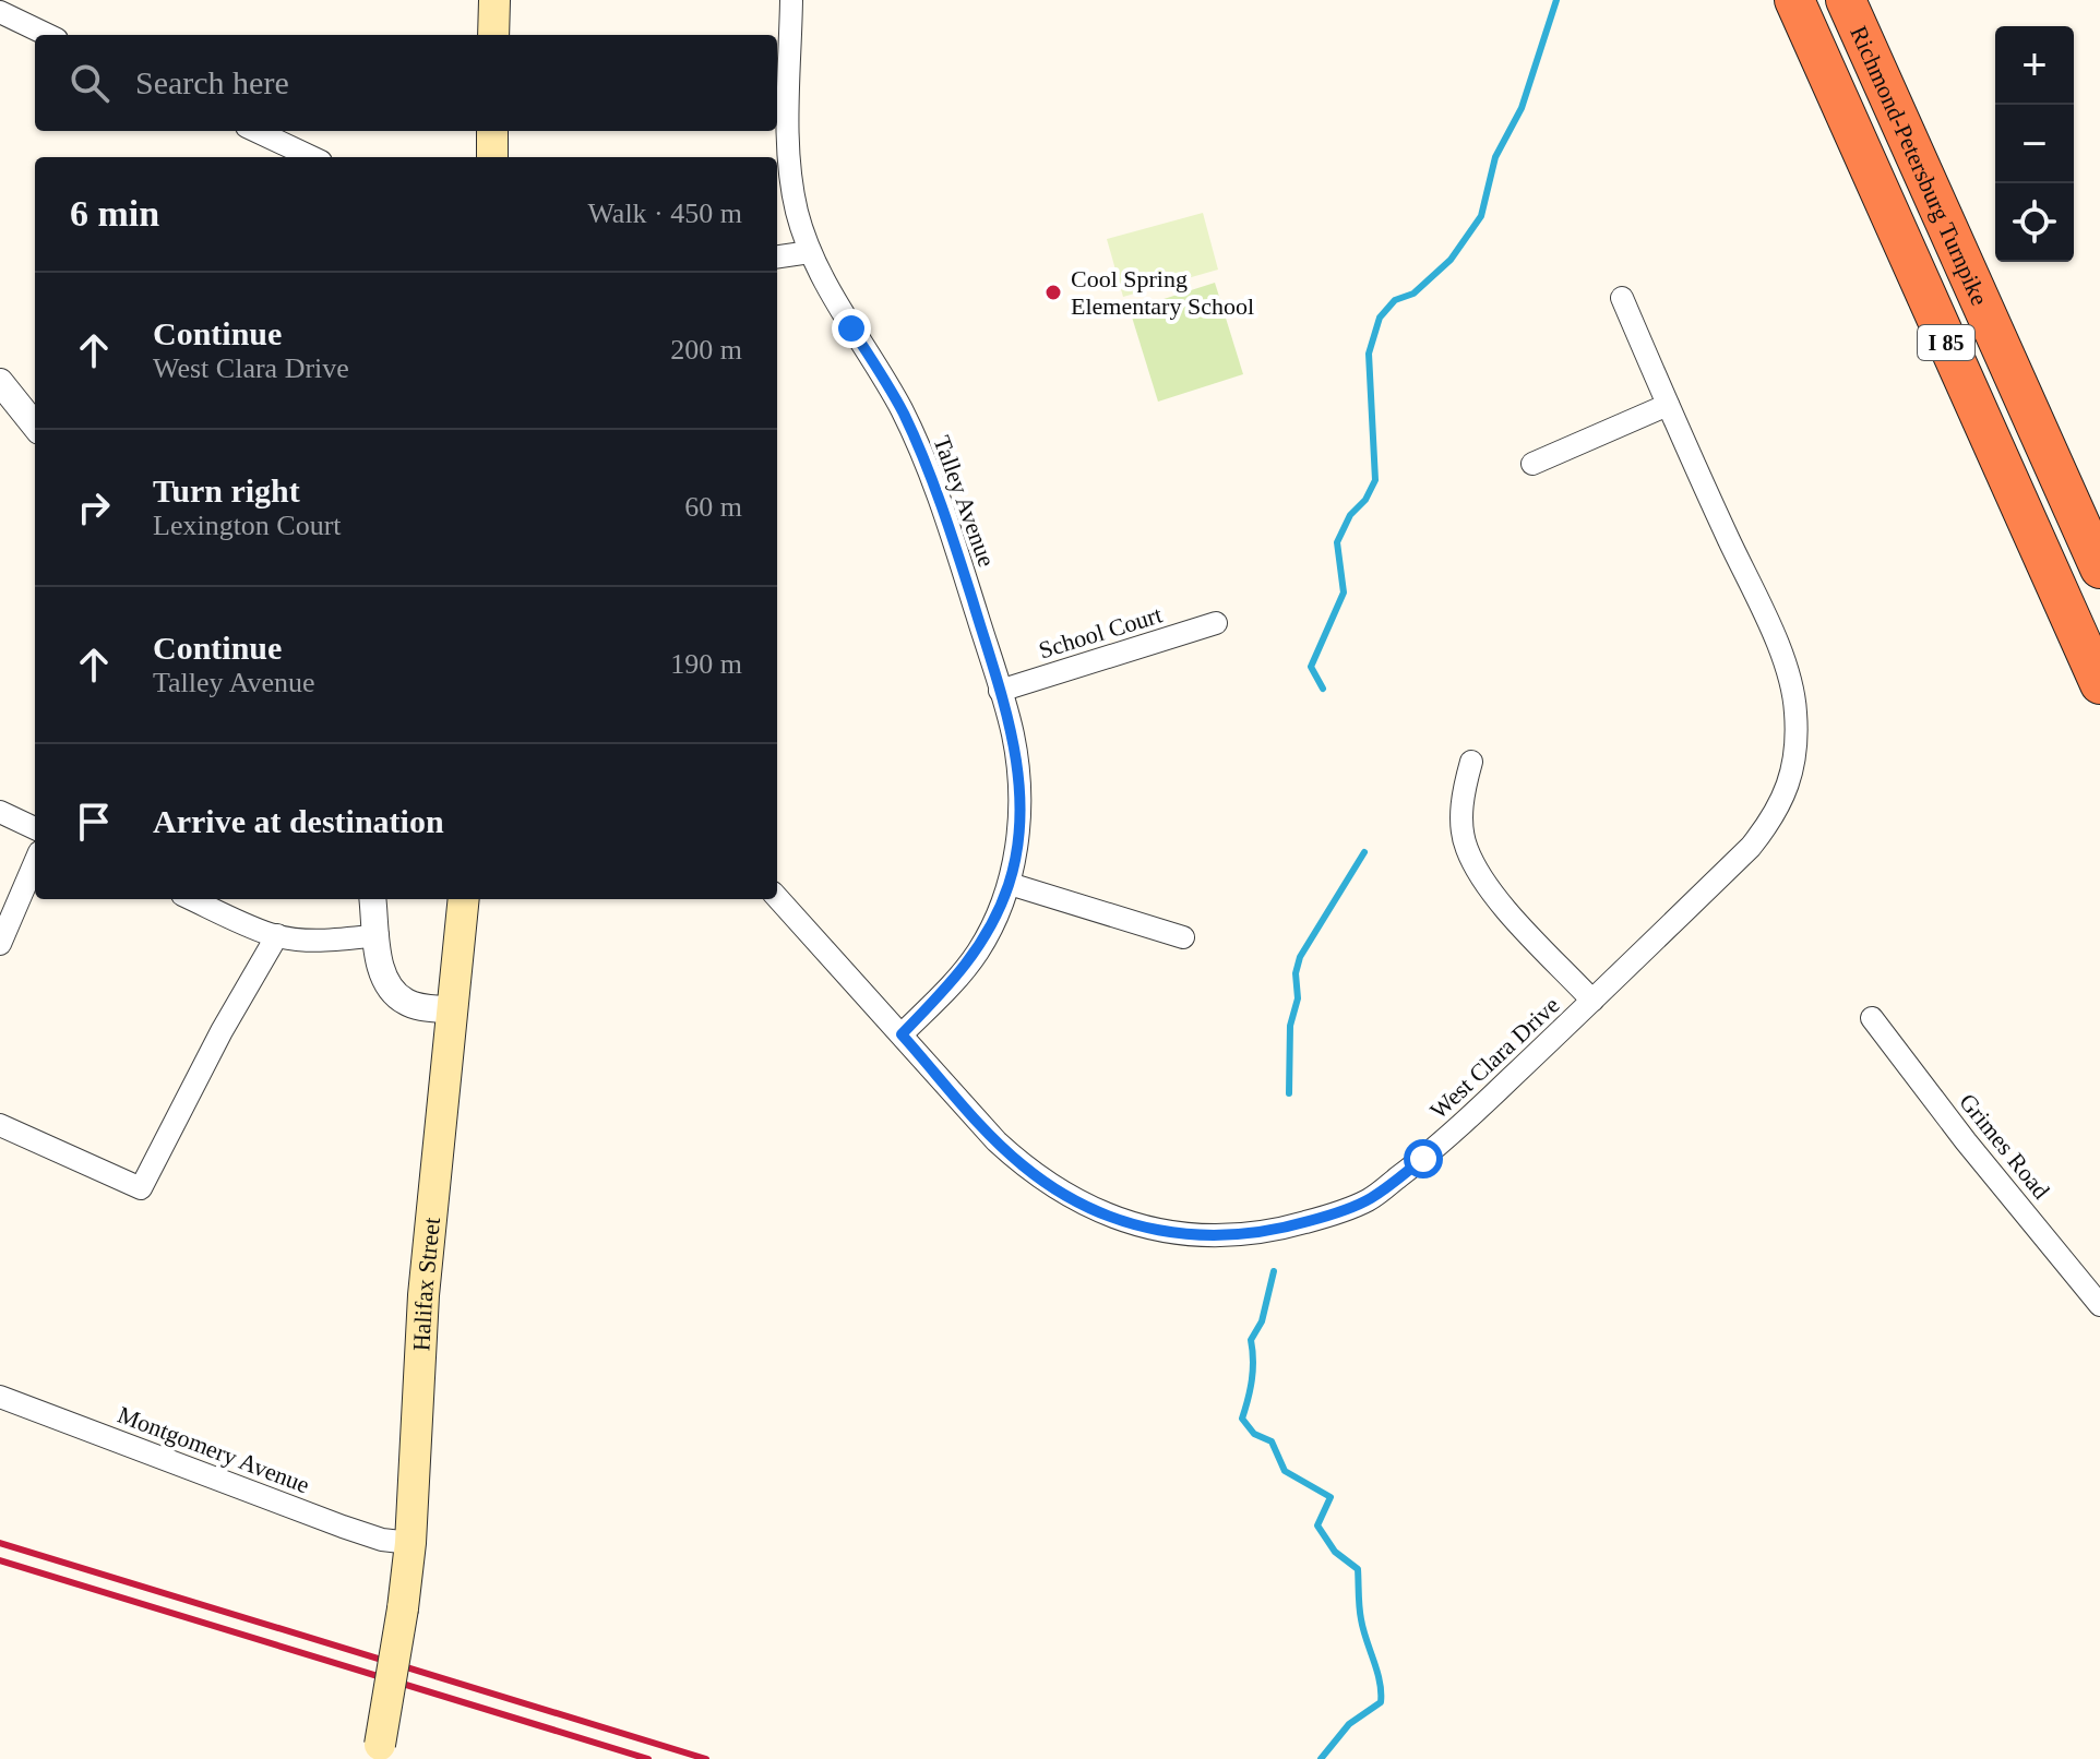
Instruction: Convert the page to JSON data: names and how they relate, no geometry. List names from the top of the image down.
{
  "streets": {
    "highway": ["Richmond-Petersburg Turnpike", "I 85"],
    "main road": ["Halifax Street"],
    "street": [
      "Talley Avenue",
      "School Court",
      "West Clara Drive",
      "Grimes Road",
      "Montgomery Avenue"
    ]
  },
  "crossings": [
    ["Talley Avenue", "School Court"],
    ["Talley Avenue", "West Clara Drive"],
    ["Halifax Street", "Montgomery Avenue"]
  ],
  "places": ["Cool Spring Elementary School"],
  "page": {
    "map_buttons": ["+", "−"],
    "search": "Search here",
    "heading": ["6 min", "Walk · 450 m"],
    "list": [
      ["Continue", "West Clara Drive", "200 m"],
      ["Turn right", "Lexington Court", "60 m"],
      ["Continue", "Talley Avenue", "190 m"],
      "Arrive at destination"
    ]
  }
}
